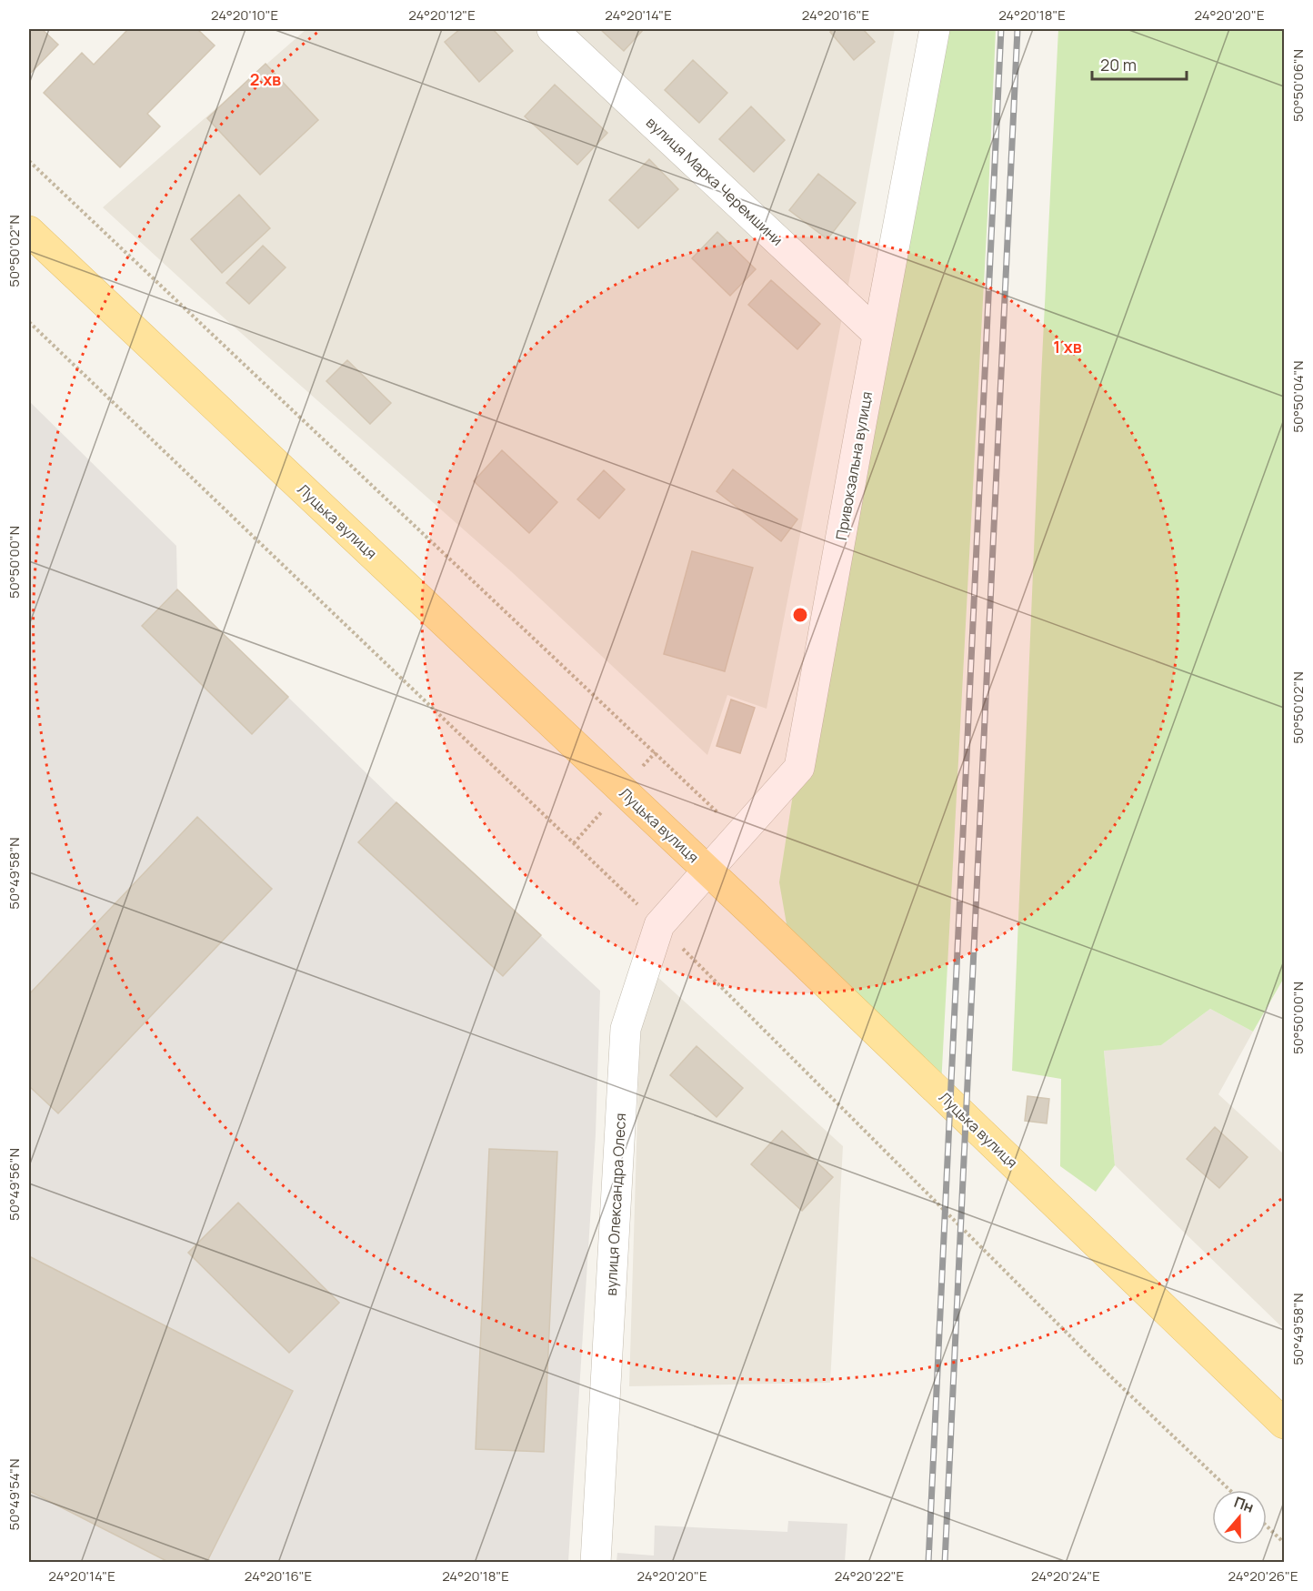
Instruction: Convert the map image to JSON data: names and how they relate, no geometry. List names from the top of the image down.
{
  "streets": {
    "main road": ["Луцька вулиця"],
    "street": ["вулиця Марка Черемшини", "Привокзальна вулиця", "вулиця Олександра Олеся"]
  },
  "crossings": [
    ["вулиця Марка Черемшини", "Привокзальна вулиця"],
    ["Привокзальна вулиця", "Луцька вулиця"],
    ["Привокзальна вулиця", "вулиця Олександра Олеся"],
    ["Луцька вулиця", "вулиця Олександра Олеся"]
  ],
  "scale_bar": "20 m",
  "north": "top",
  "coordinates": [
    "24°20'10\"E",
    "24°20'12\"E",
    "24°20'14\"E",
    "24°20'16\"E",
    "24°20'18\"E",
    "24°20'20\"E",
    "50°50'06\"N",
    "50°50'02\"N",
    "50°50'04\"N",
    "50°50'00\"N",
    "50°49'58\"N",
    "50°49'56\"N",
    "50°49'54\"N",
    "24°20'22\"E",
    "24°20'24\"E",
    "24°20'26\"E"
  ],
  "rings": ["2 хв", "1 хв"]
}
